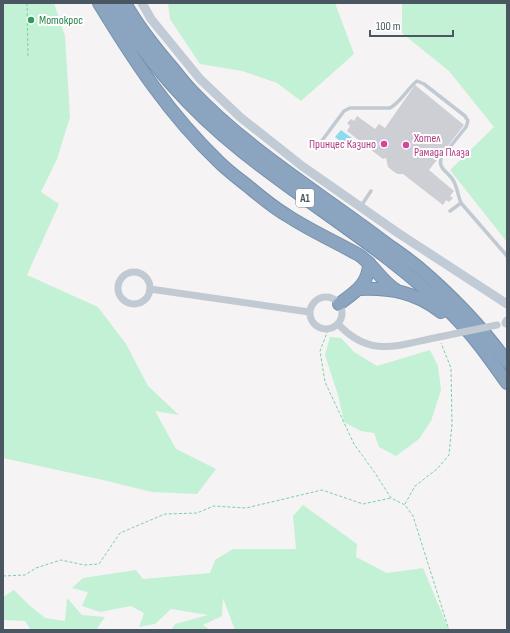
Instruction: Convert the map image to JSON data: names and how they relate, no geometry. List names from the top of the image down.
{
  "streets": {
    "highway": ["A1"]
  },
  "places": ["Мотокрос", "Принцес Казино", "Хотел Рамада Плаза"],
  "scale_bar": "100 m"
}
